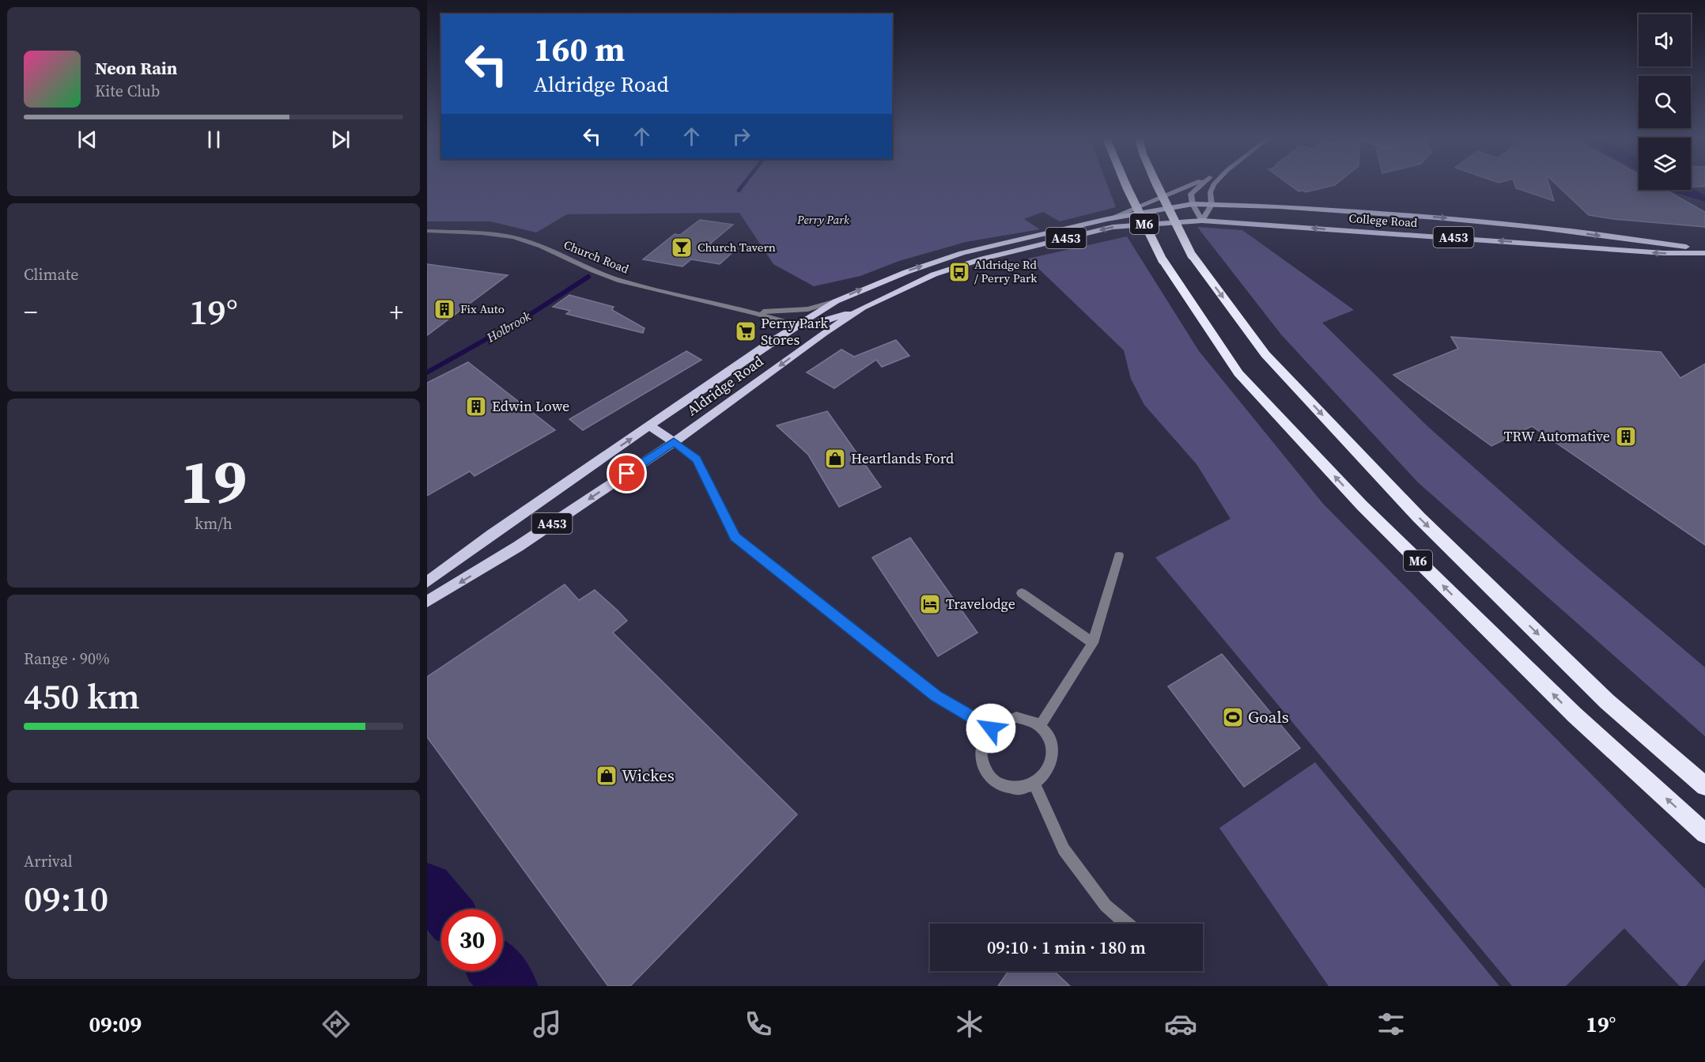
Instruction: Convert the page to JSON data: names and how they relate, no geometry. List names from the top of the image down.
{
  "streets": {
    "highway": ["M6"],
    "main road": ["College Road", "A453", "Aldridge Road"],
    "street": ["Church Road"]
  },
  "crossings": [
    ["College Road", "Aldridge Road"],
    ["Church Road", "Aldridge Road"]
  ],
  "water": ["Holbrook"],
  "parks": ["Perry Park"],
  "places": {
    "bar": ["Church Tavern"],
    "bus stop": ["Aldridge Rd / Perry Park"],
    "building": ["Fix Auto", "Edwin Lowe", "TRW Automative"],
    "supermarket": ["Perry Park Stores"],
    "shop": ["Heartlands Ford", "Wickes"],
    "hotel": ["Travelodge"],
    "sports": ["Goals"]
  },
  "page": {
    "turn": ["160 m", "Aldridge Road"],
    "song": ["Neon Rain", "Kite Club"],
    "tile": [
      "Climate",
      ["19", "km/h"],
      ["Range · 90%", "450 km"],
      ["Arrival", "09:10"]
    ],
    "heat": ["−", "19°", "+"],
    "limit": "30",
    "trip": "09:10 · 1 min · 180 m",
    "tabs": ["09:09", "19°"]
  }
}
